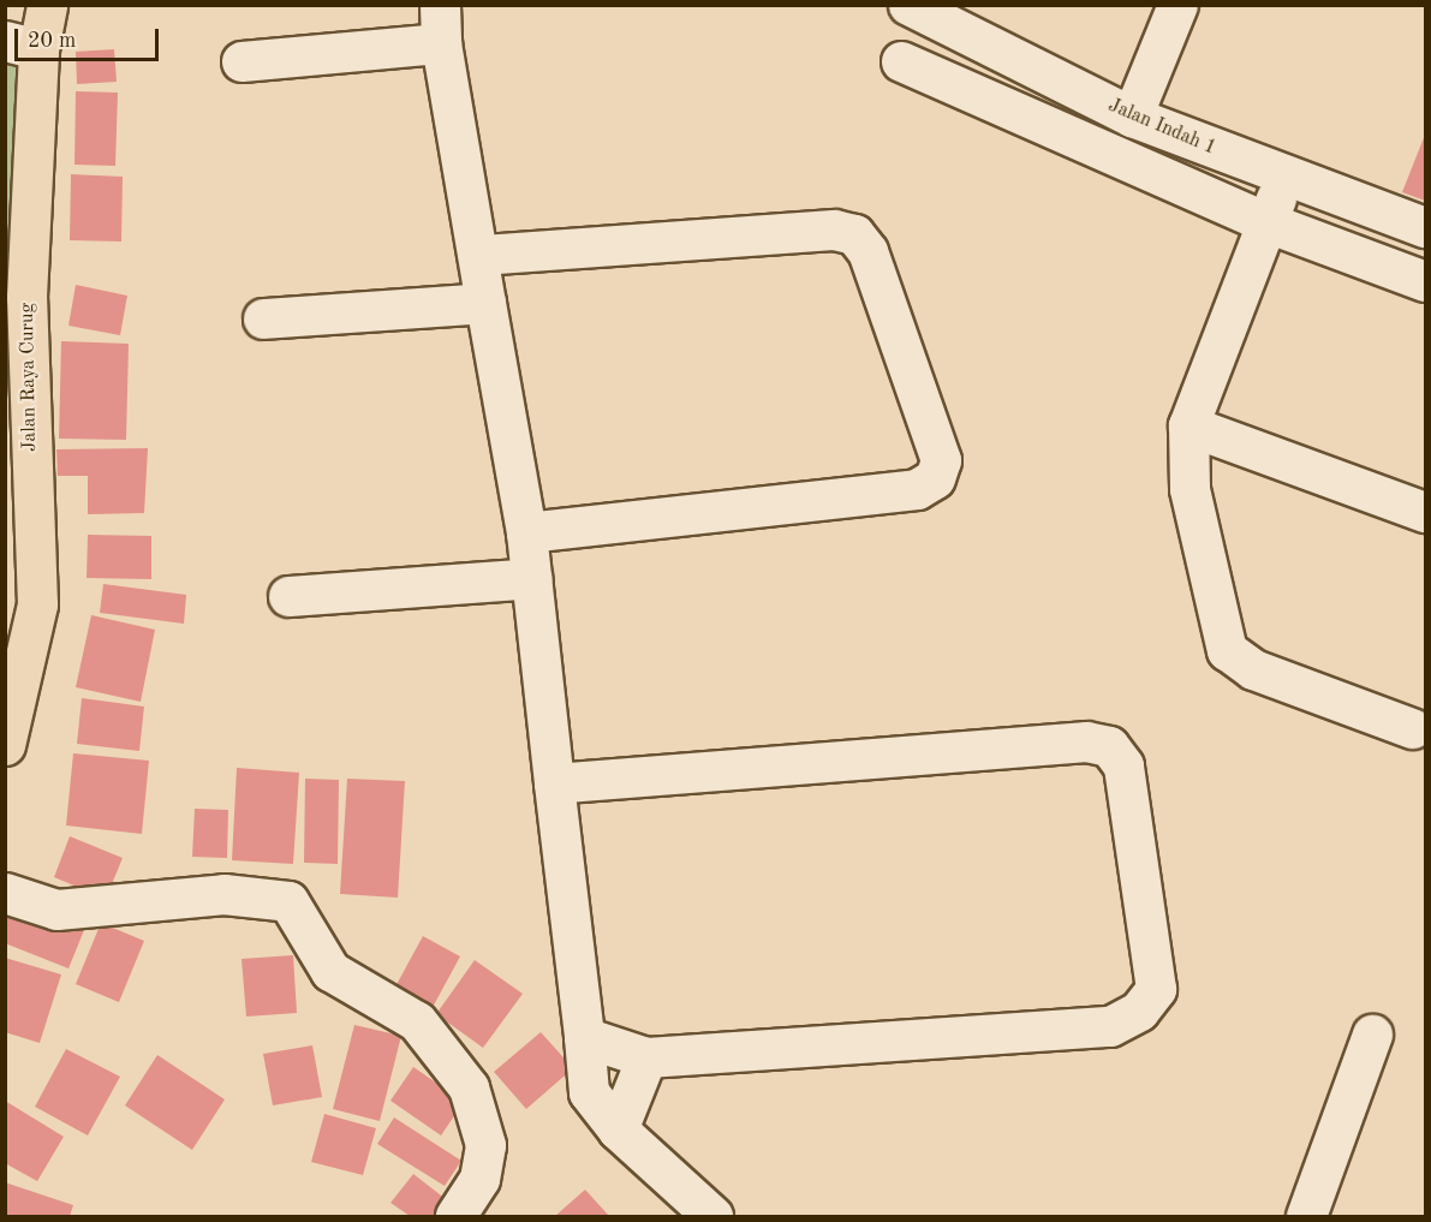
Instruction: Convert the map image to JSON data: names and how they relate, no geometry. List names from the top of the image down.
{
  "streets": {
    "main road": ["Jalan Raya Curug"],
    "street": ["Jalan Indah 1"]
  },
  "scale_bar": "20 m"
}
